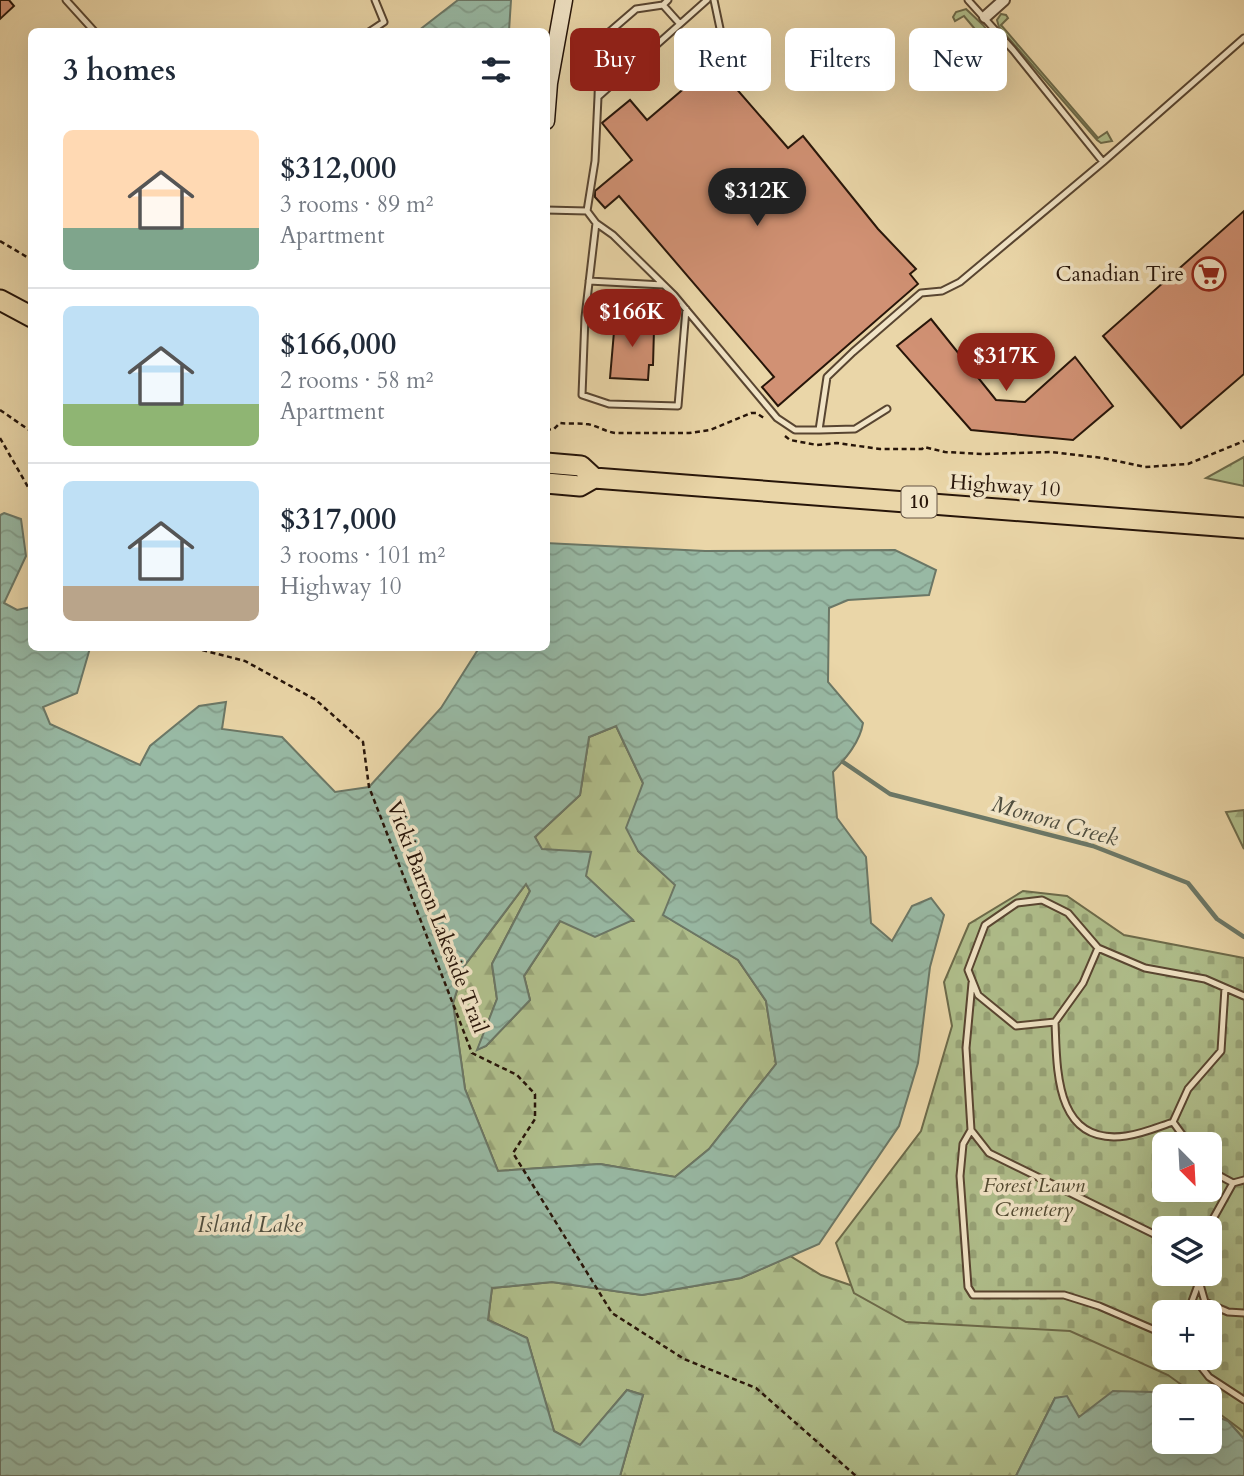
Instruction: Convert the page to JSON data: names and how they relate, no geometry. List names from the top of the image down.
{
  "streets": {
    "highway": ["Highway 10", "10"],
    "path": ["Vicki Barron Lakeside Trail"]
  },
  "water": ["Monora Creek", "Island Lake"],
  "parks": ["Forest Lawn Cemetery"],
  "places": {
    "supermarket": ["Canadian Tire"]
  },
  "north": "bottom right",
  "page": {
    "chip": [
      "Buy",
      "Rent",
      "Filters",
      "New"
    ],
    "heading": "3 homes",
    "list": [
      {
        "name": "$312,000",
        "note": "3 rooms · 89 m² · Apartment"
      },
      {
        "name": "$166,000",
        "note": "2 rooms · 58 m² · Apartment"
      },
      {
        "name": "$317,000",
        "note": "3 rooms · 101 m² · Highway 10"
      }
    ],
    "price": ["$312K", "$166K", "$317K"],
    "map_buttons": ["+", "−"]
  }
}
